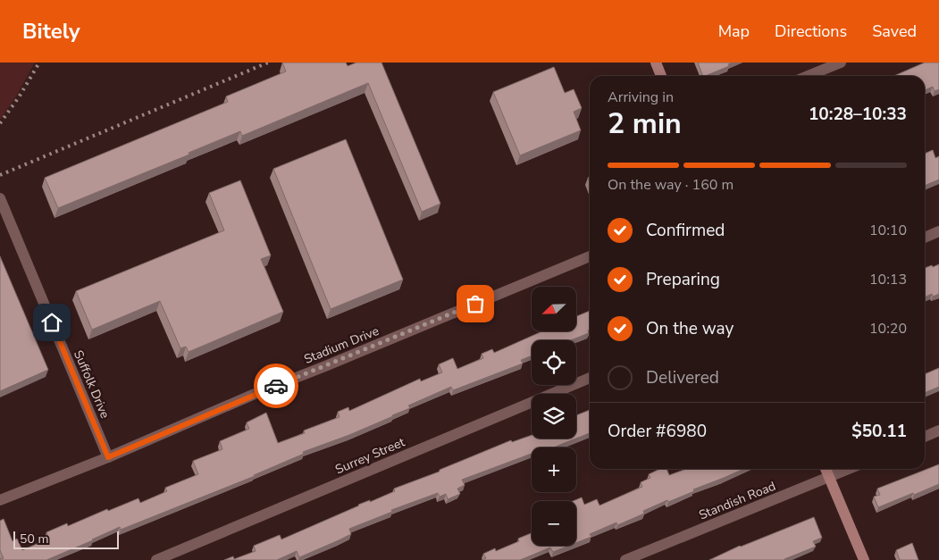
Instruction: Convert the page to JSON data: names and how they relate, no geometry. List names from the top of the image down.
{
  "streets": {
    "street": [
      "Stadium Drive",
      "Suffolk Drive",
      "Surrey Street",
      "Standish Road"
    ]
  },
  "crossings": [
    ["Stadium Drive", "Suffolk Drive"]
  ],
  "scale_bar": "50 m",
  "north": "bottom left",
  "page": {
    "header": "Bitely",
    "nav": ["Map", "Directions", "Saved"],
    "heading": ["2 min", "Arriving in", "10:28–10:33"],
    "panel": ["Order #6980", "$50.11"],
    "bar": "On the way · 160 m",
    "list": [
      ["Confirmed", "10:10"],
      ["Preparing", "10:13"],
      ["On the way", "10:20"],
      "Delivered"
    ],
    "map_buttons": ["+", "−"],
    "scale": "50 m"
  }
}
